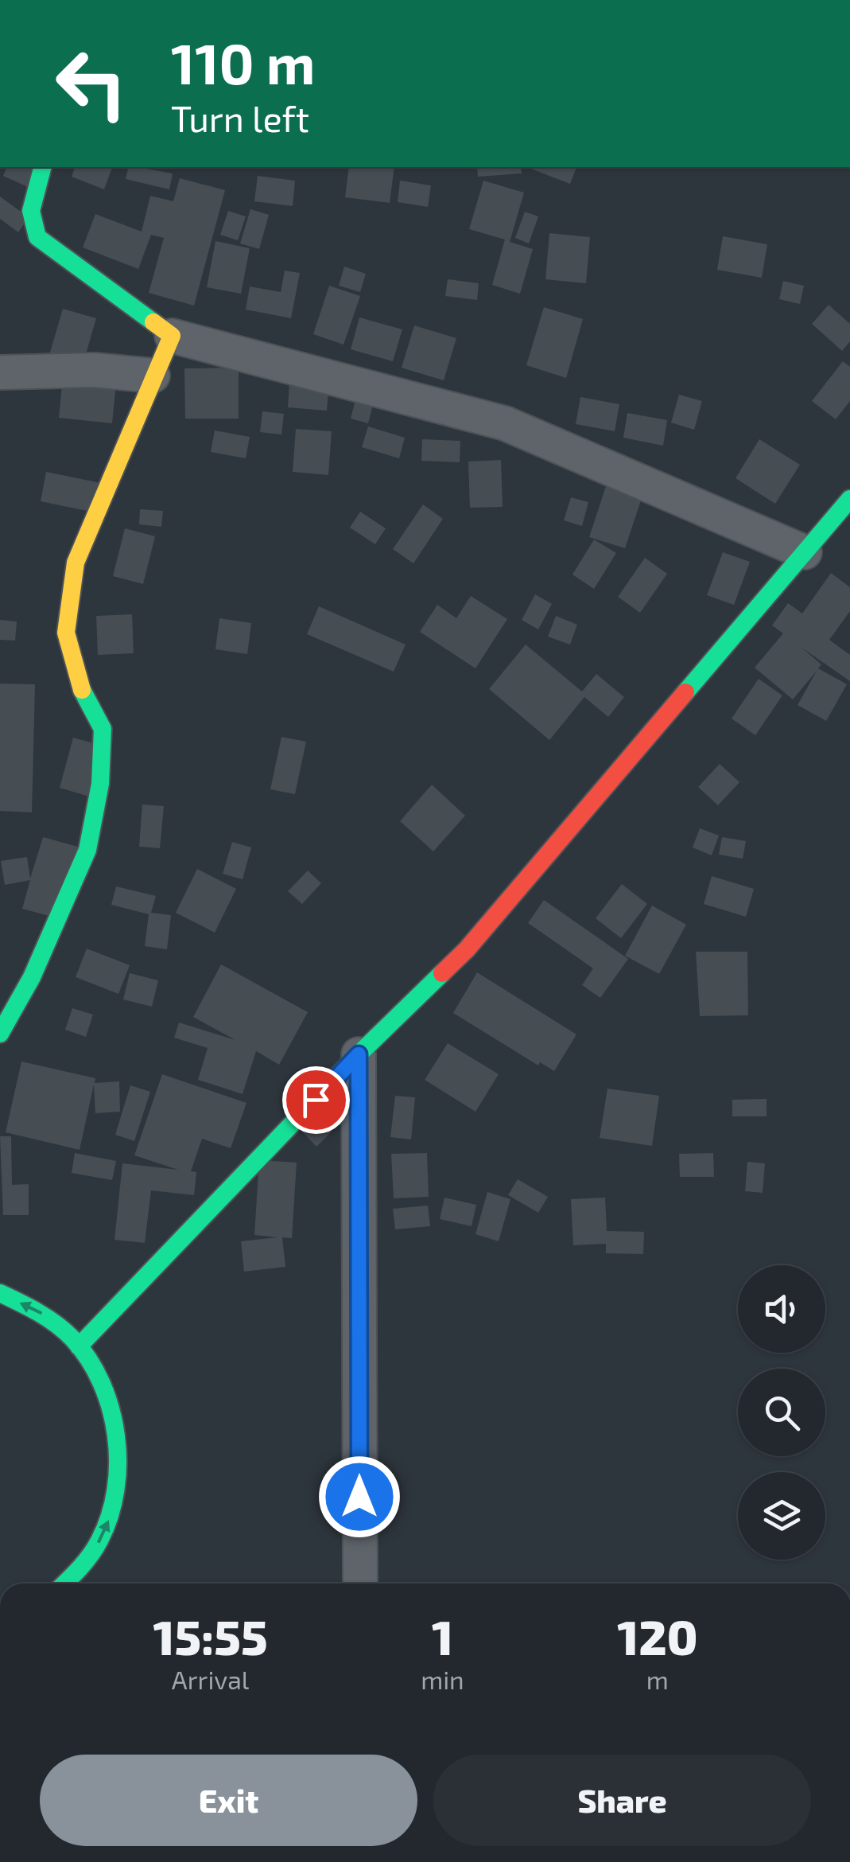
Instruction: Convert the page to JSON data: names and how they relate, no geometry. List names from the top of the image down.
{
  "page": {
    "turn": ["110 m", "Turn left"],
    "eta": [
      "15:55",
      "Arrival",
      "1",
      "min",
      "120",
      "m"
    ],
    "buttons": ["Exit", "Share"]
  }
}
